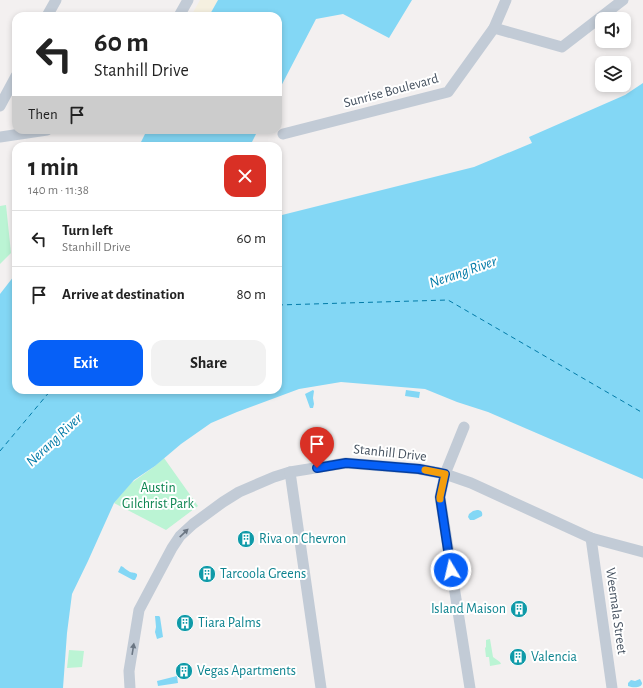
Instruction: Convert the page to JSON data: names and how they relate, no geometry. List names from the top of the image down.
{
  "streets": {
    "street": ["Sunrise Boulevard", "Stanhill Drive", "Weemala Street"]
  },
  "crossings": [
    ["Stanhill Drive", "Weemala Street"]
  ],
  "one_way": ["Stanhill Drive"],
  "water": ["Nerang River"],
  "parks": ["Austin Gilchrist Park"],
  "places": {
    "building": [
      "Riva on Chevron",
      "Tarcoola Greens",
      "Island Maison",
      "Tiara Palms",
      "Valencia",
      "Vegas Apartments"
    ]
  },
  "page": {
    "turn": ["60 m", "Stanhill Drive"],
    "then": "Then",
    "heading": ["1 min", "140 m · 11:38"],
    "list": [
      {
        "name": "Turn left",
        "note": "Stanhill Drive",
        "value": "60 m"
      },
      {
        "name": "Arrive at destination",
        "value": "80 m"
      }
    ],
    "buttons": ["Exit", "Share"]
  }
}
